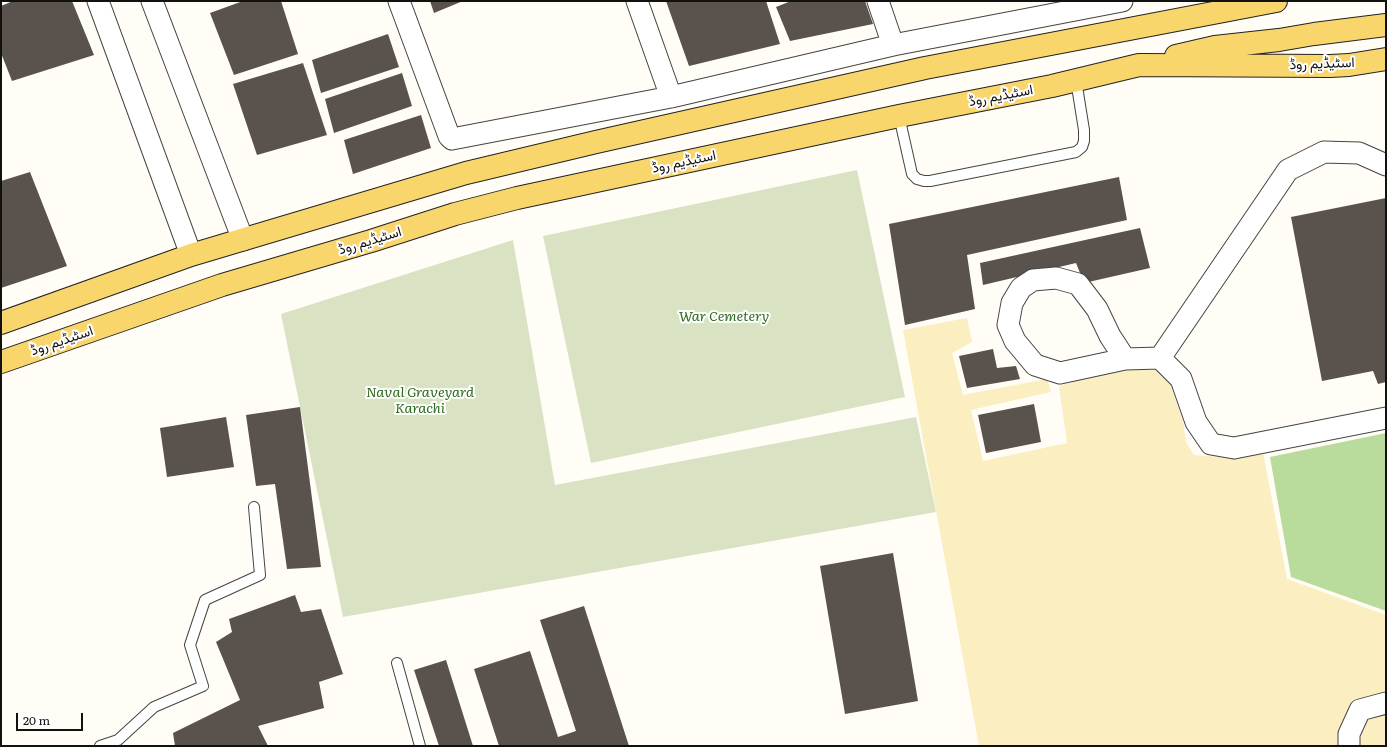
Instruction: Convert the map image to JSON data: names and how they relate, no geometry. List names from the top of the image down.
{
  "streets": {
    "main road": ["اسٹیڈیم روڈ"]
  },
  "parks": ["War Cemetery", "Naval Graveyard Karachi"],
  "scale_bar": "20 m"
}
